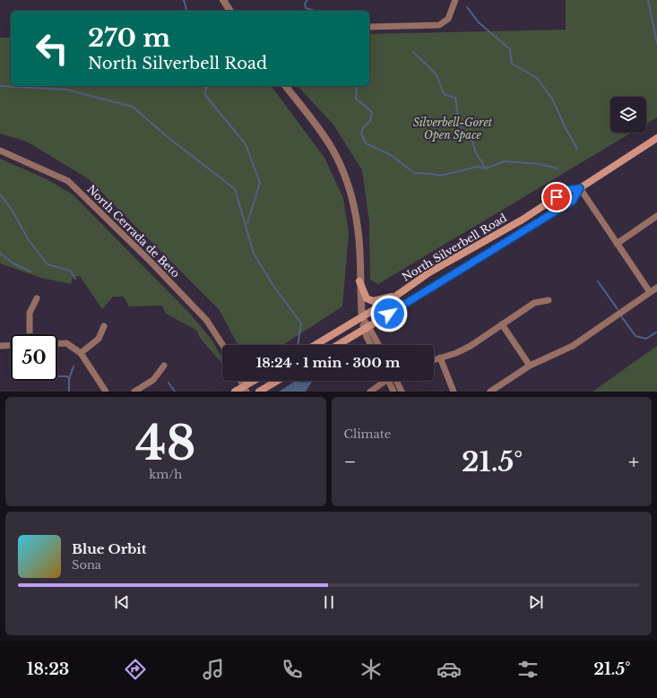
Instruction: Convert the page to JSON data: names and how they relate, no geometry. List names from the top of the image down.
{
  "streets": {
    "main road": ["North Silverbell Road"],
    "street": ["North Cerrada de Beto"]
  },
  "parks": ["Silverbell-Goret Open Space"],
  "page": {
    "turn": ["270 m", "North Silverbell Road"],
    "limit": "50",
    "trip": "18:24 · 1 min · 300 m",
    "tile": [
      ["48", "km/h"],
      "Climate"
    ],
    "heat": ["−", "21.5°", "+"],
    "song": ["Blue Orbit", "Sona"],
    "tabs": ["18:23", "21.5°"]
  }
}
